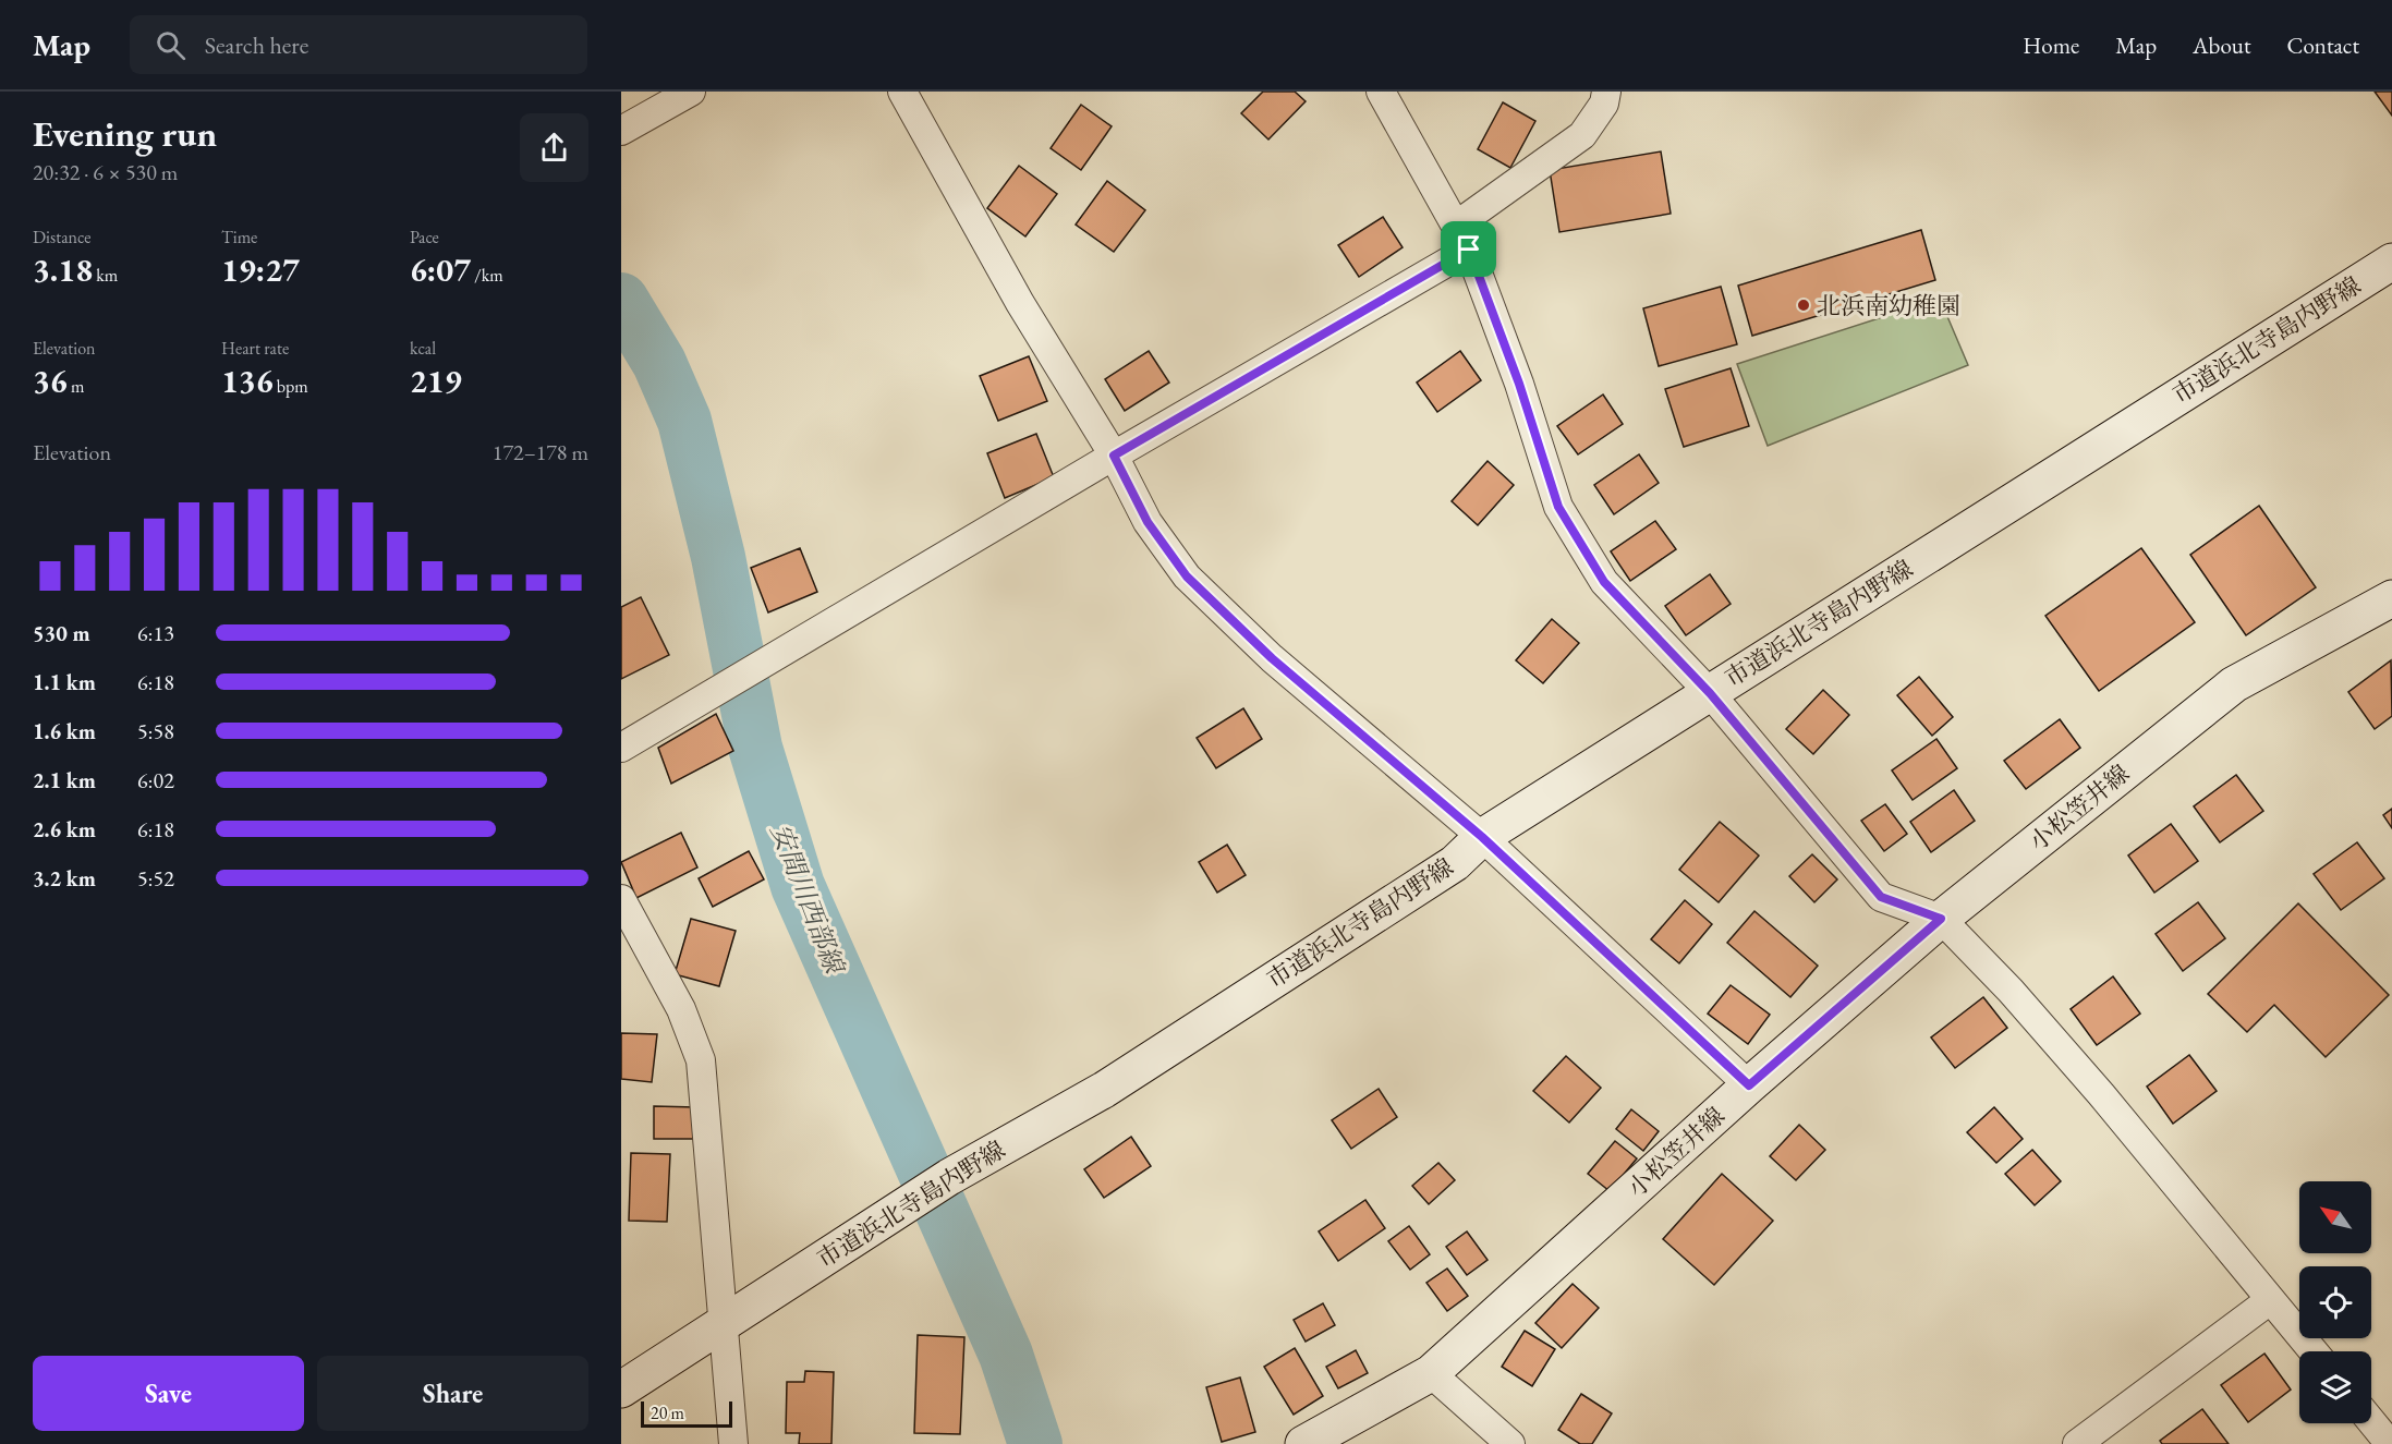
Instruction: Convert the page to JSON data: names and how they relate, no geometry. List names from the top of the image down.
{
  "streets": {
    "street": ["市道浜北寺島内野線", "小松笠井線"]
  },
  "water": ["安間川西部線"],
  "places": ["北浜南幼稚園"],
  "scale_bar": "20 m",
  "north": "top left",
  "page": {
    "header": "Map",
    "search": "Search here",
    "nav": [
      "Home",
      "Map",
      "About",
      "Contact"
    ],
    "heading": ["Evening run", "20:32 · 6 × 530 m"],
    "stats": [
      ["Distance", "3.18 km"],
      ["Time", "19:27"],
      ["Pace", "6:07 /km"],
      ["Elevation", "36 m"],
      ["Heart rate", "136 bpm"],
      ["kcal", "219"]
    ],
    "chart": ["Elevation", "172–178 m"],
    "list": [
      {
        "name": "530 m",
        "note": "6:13"
      },
      {
        "name": "1.1 km",
        "note": "6:18"
      },
      {
        "name": "1.6 km",
        "note": "5:58"
      },
      {
        "name": "2.1 km",
        "note": "6:02"
      },
      {
        "name": "2.6 km",
        "note": "6:18"
      },
      {
        "name": "3.2 km",
        "note": "5:52"
      }
    ],
    "buttons": ["Save", "Share"],
    "scale": "20 m"
  }
}
